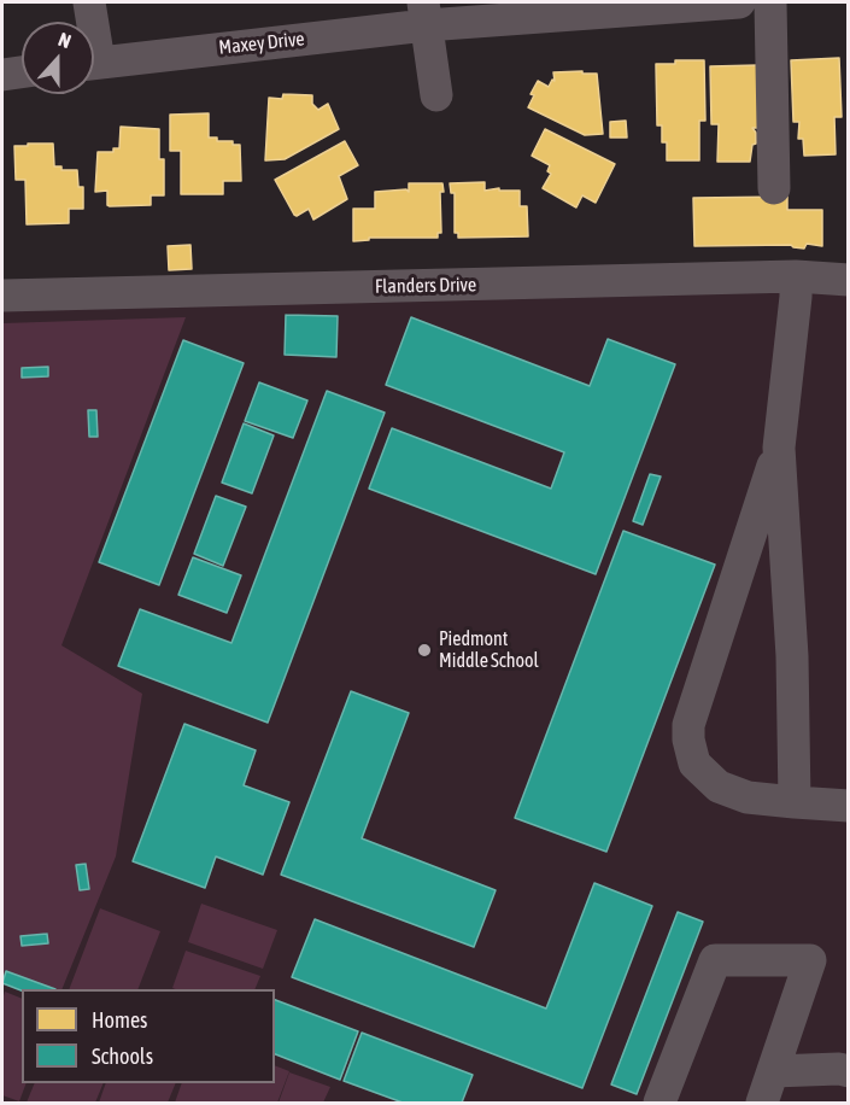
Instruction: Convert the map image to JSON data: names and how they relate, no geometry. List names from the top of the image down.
{
  "streets": {
    "street": ["Maxey Drive", "Flanders Drive"]
  },
  "places": ["Piedmont Middle School"],
  "legend": ["Homes", "Schools"],
  "north": "top"
}
